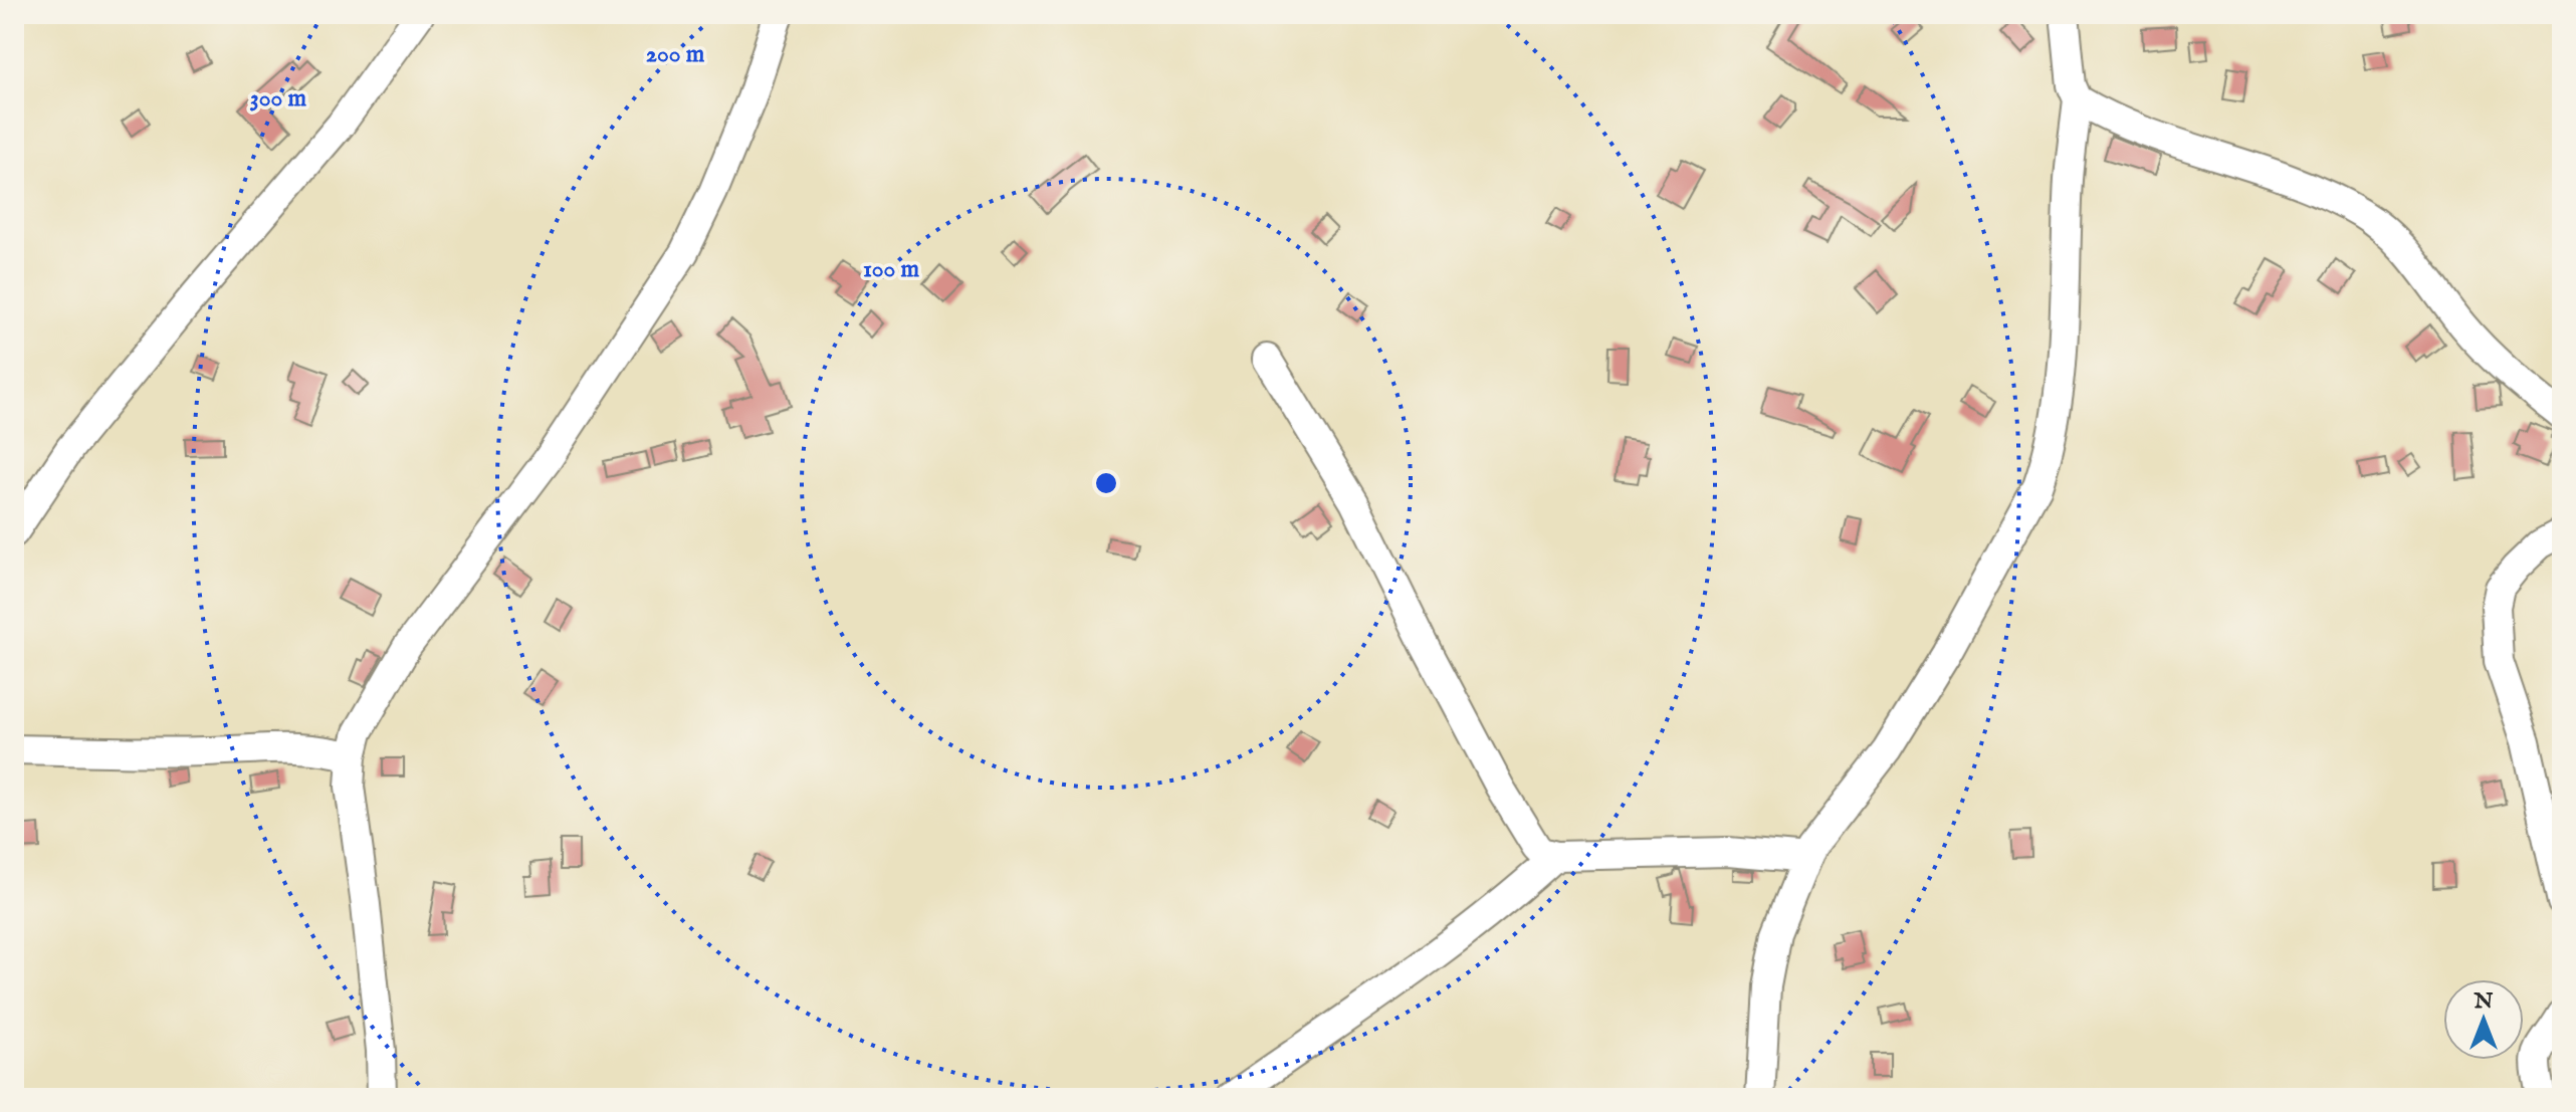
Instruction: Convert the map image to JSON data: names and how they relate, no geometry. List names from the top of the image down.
{
  "north": "top",
  "rings": ["200 m", "300 m", "100 m"]
}
